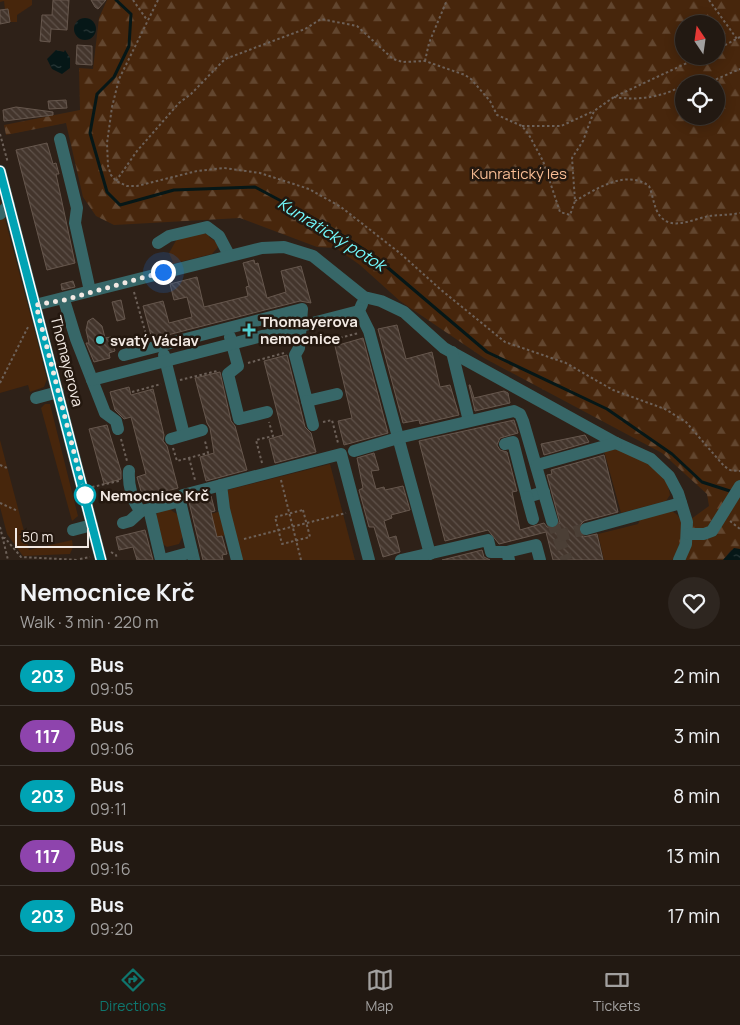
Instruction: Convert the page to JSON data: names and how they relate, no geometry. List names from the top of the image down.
{
  "streets": {
    "street": ["Thomayerova"]
  },
  "water": ["Kunratický potok"],
  "parks": ["Kunratický les"],
  "places": {
    "health": ["Thomayerova nemocnice"],
    "other": ["svatý Václav", "Nemocnice Krč"]
  },
  "lines": ["bus line 203"],
  "scale_bar": "50 m",
  "north": "top",
  "page": {
    "scale": "50 m",
    "heading": ["Nemocnice Krč", "Walk · 3 min · 220 m"],
    "list": [
      {
        "mark": "203",
        "name": "Bus",
        "note": "09:05",
        "value": "2 min"
      },
      {
        "mark": "117",
        "name": "Bus",
        "note": "09:06",
        "value": "3 min"
      },
      {
        "mark": "203",
        "name": "Bus",
        "note": "09:11",
        "value": "8 min"
      },
      {
        "mark": "117",
        "name": "Bus",
        "note": "09:16",
        "value": "13 min"
      },
      {
        "mark": "203",
        "name": "Bus",
        "note": "09:20",
        "value": "17 min"
      }
    ],
    "tabs": ["Directions", "Map", "Tickets"]
  }
}
